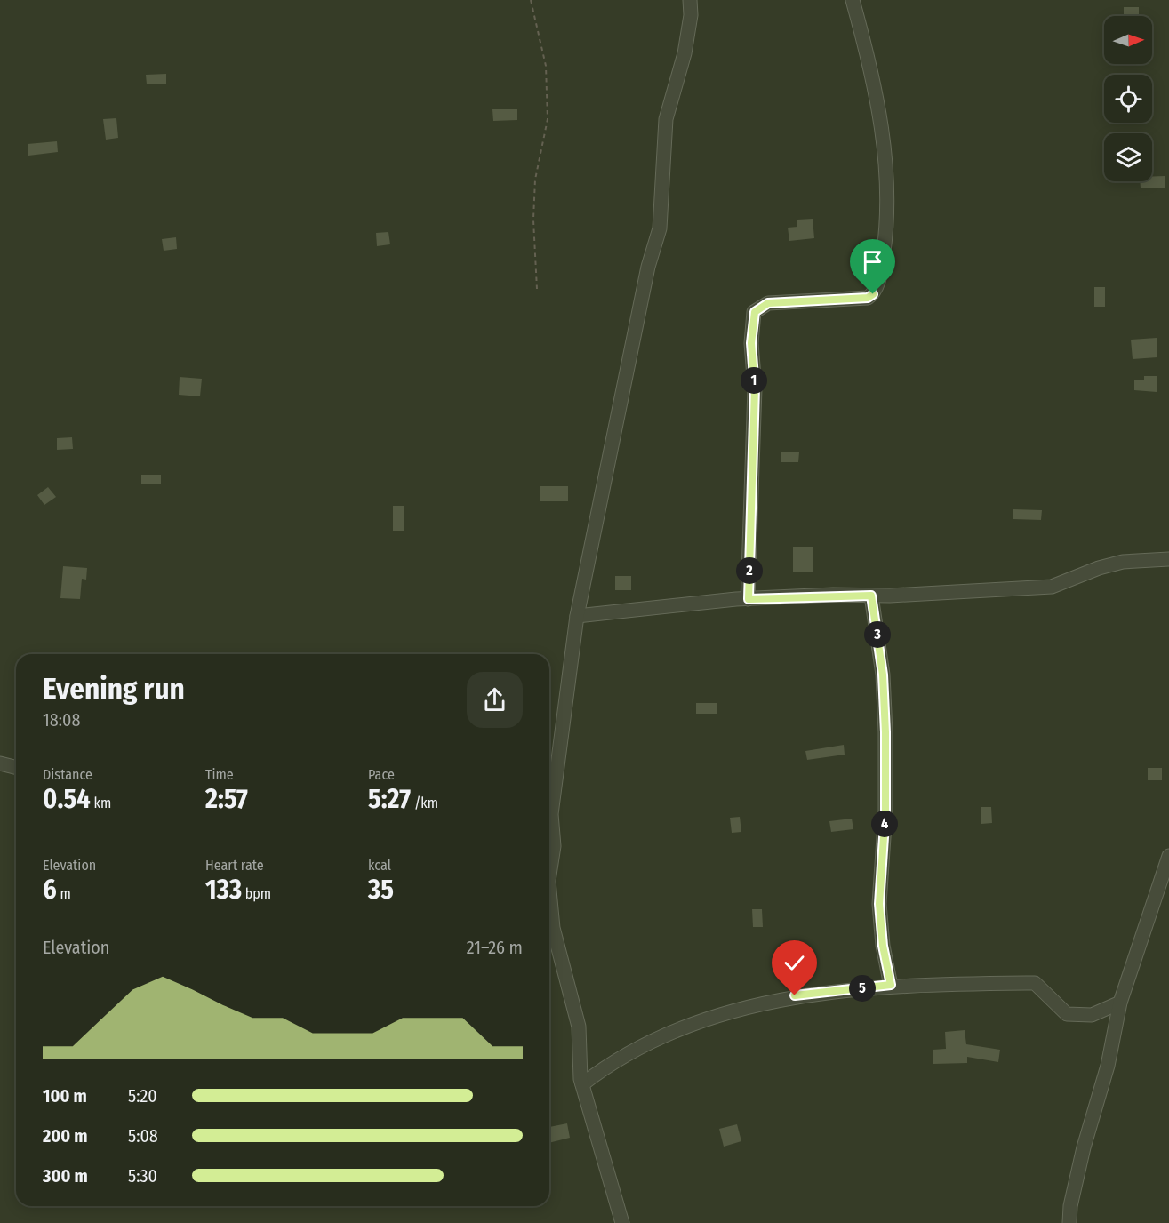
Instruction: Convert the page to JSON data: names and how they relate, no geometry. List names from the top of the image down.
{
  "north": "right",
  "page": {
    "pins": [
      "1",
      "2",
      "3",
      "4",
      "5"
    ],
    "heading": ["Evening run", "18:08"],
    "stats": [
      ["Distance", "0.54 km"],
      ["Time", "2:57"],
      ["Pace", "5:27 /km"],
      ["Elevation", "6 m"],
      ["Heart rate", "133 bpm"],
      ["kcal", "35"]
    ],
    "chart": ["Elevation", "21–26 m"],
    "list": [
      {
        "name": "100 m",
        "note": "5:20"
      },
      {
        "name": "200 m",
        "note": "5:08"
      },
      {
        "name": "300 m",
        "note": "5:30"
      }
    ]
  }
}
